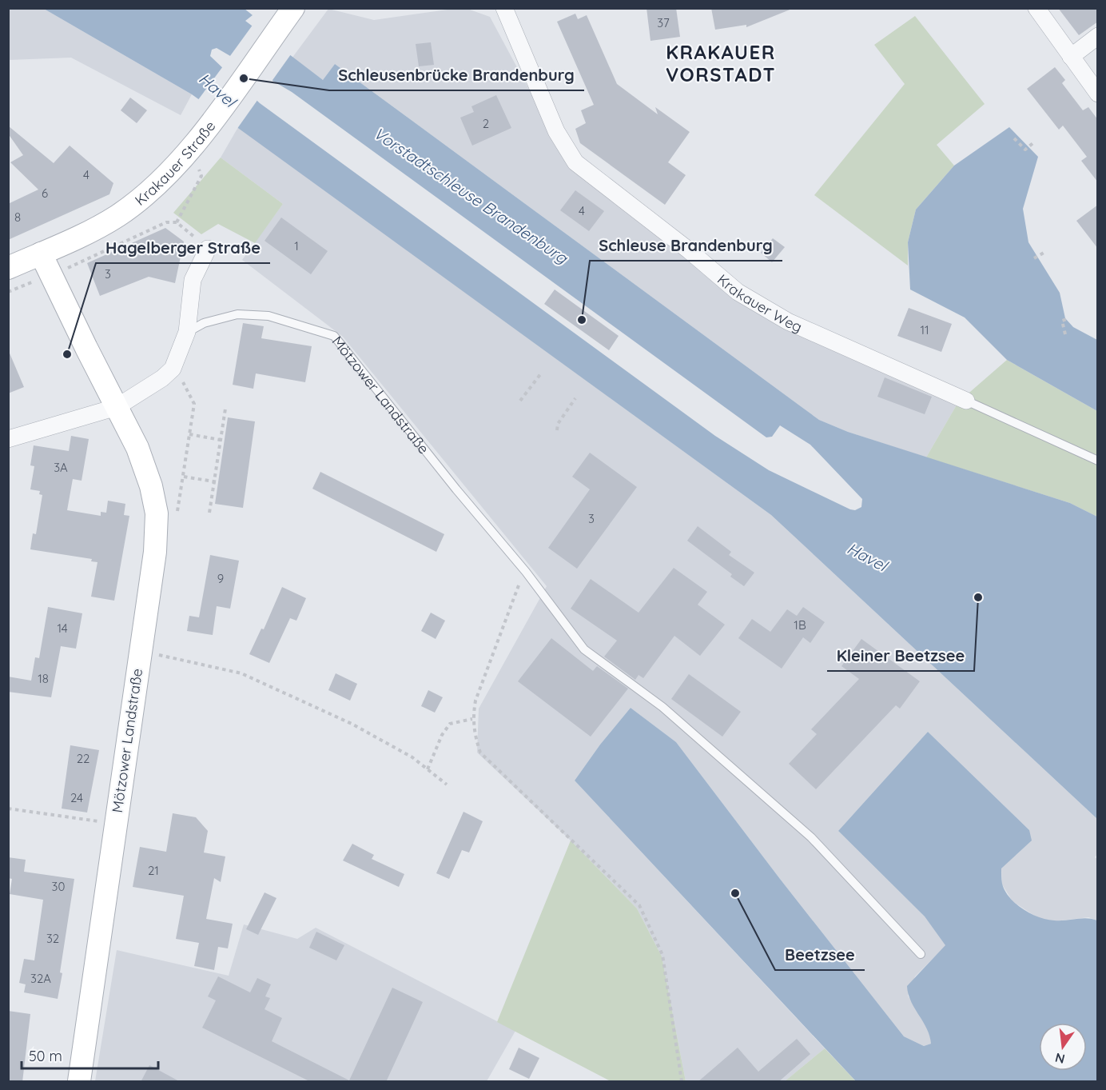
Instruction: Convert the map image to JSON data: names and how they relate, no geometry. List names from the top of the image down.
{
  "streets": {
    "main road": ["Krakauer Straße", "Mötzower Landstraße"],
    "street": ["Krakauer Weg"]
  },
  "crossings": [
    ["Krakauer Straße", "Mötzower Landstraße"]
  ],
  "districts": ["KRAKAUER VORSTADT"],
  "water": ["Havel", "Vorstadtschleuse Brandenburg"],
  "places": [
    "Schleusenbrücke Brandenburg",
    "Schleuse Brandenburg",
    "Hagelberger Straße",
    "Kleiner Beetzsee",
    "Beetzsee"
  ],
  "house_numbers": [
    "37",
    "2",
    "4",
    "6",
    "4",
    "8",
    "1",
    "3",
    "11",
    "3A",
    "3",
    "9",
    "1B",
    "14",
    "18",
    "22",
    "24",
    "21",
    "30",
    "32",
    "32A"
  ],
  "scale_bar": "50 m",
  "north": "bottom"
}
